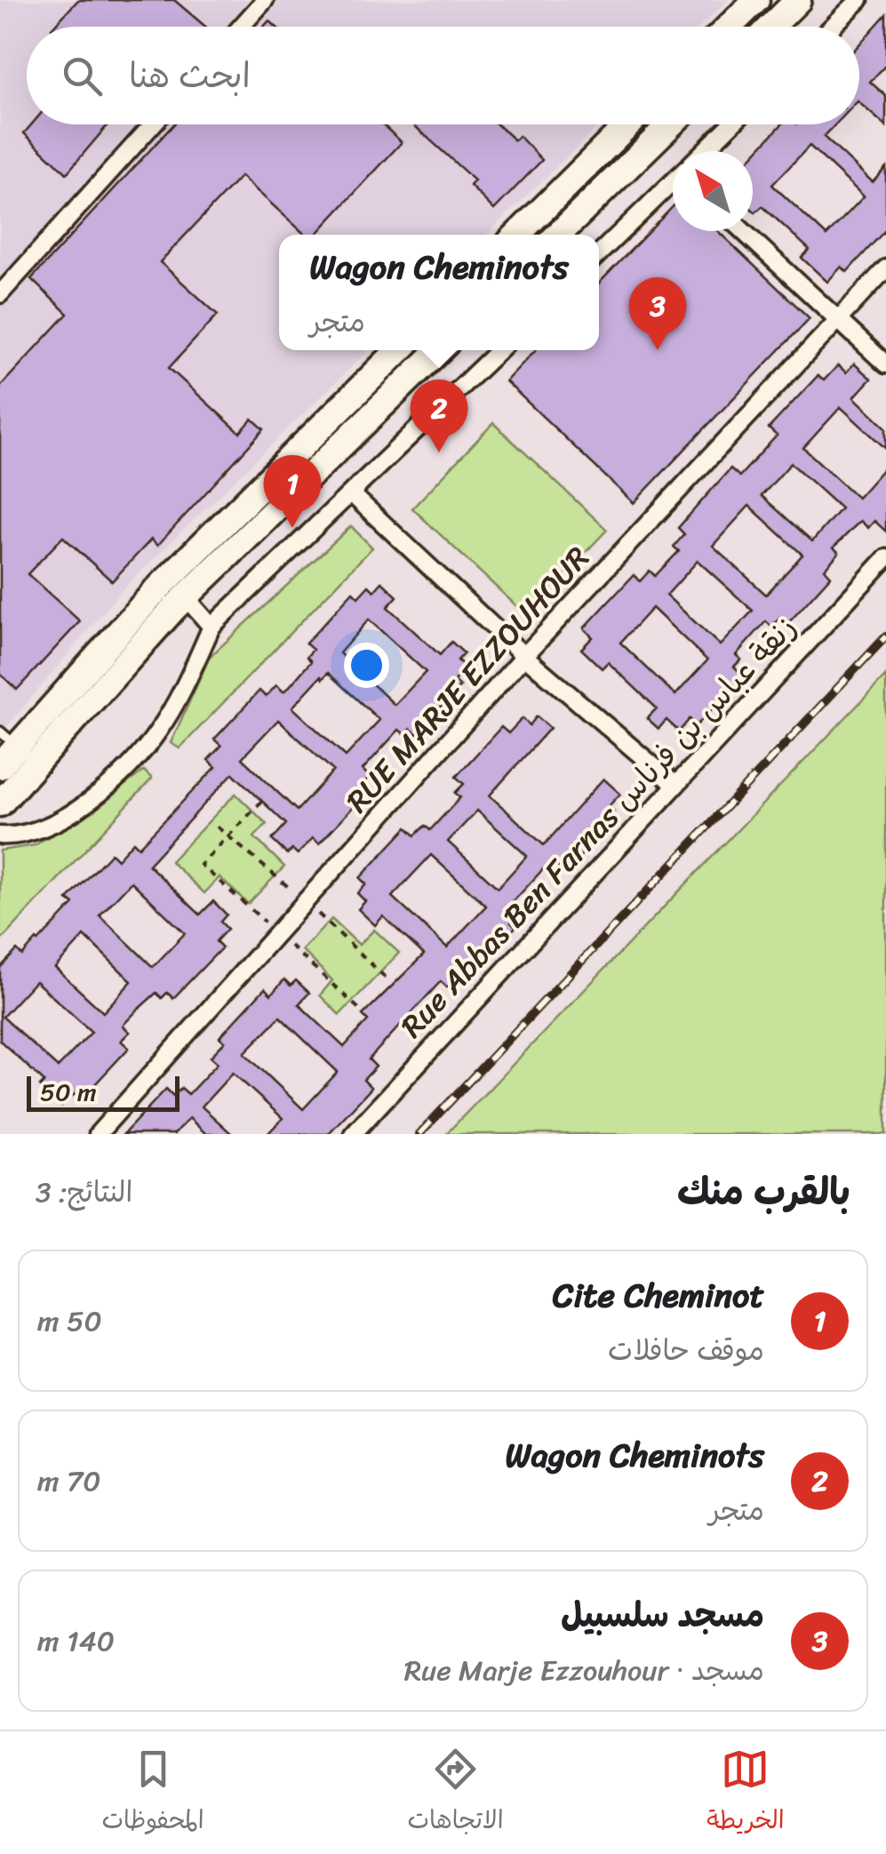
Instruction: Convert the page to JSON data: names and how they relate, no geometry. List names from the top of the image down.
{
  "streets": {
    "street": ["RUE MARJE EZZOUHOUR", "Rue Abbas Ben Farnas زنقة عباس بن فرناس"]
  },
  "scale_bar": "50 m",
  "north": "top left",
  "page": {
    "search": "ابحث هنا",
    "popup": ["Wagon Cheminots", "متجر"],
    "pins": ["3", "2", "1"],
    "scale": "50 m",
    "heading": ["بالقرب منك", "النتائج: 3"],
    "list": [
      {
        "mark": "1",
        "name": "Cite Cheminot",
        "note": "موقف حافلات",
        "value": "50 m"
      },
      {
        "mark": "2",
        "name": "Wagon Cheminots",
        "note": "متجر",
        "value": "70 m"
      },
      {
        "mark": "3",
        "name": "مسجد سلسبيل",
        "note": "مسجد · Rue Marje Ezzouhour",
        "value": "140 m"
      }
    ],
    "nav": ["الخريطة", "الاتجاهات", "المحفوظات"]
  }
}
